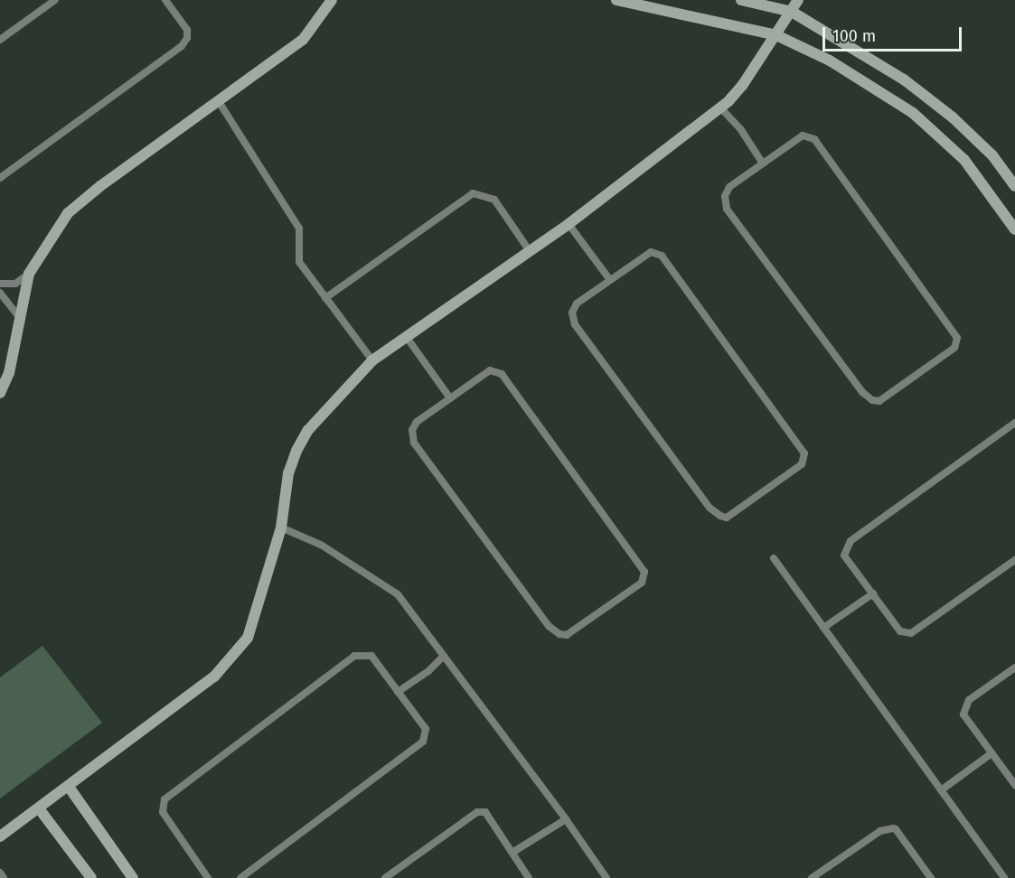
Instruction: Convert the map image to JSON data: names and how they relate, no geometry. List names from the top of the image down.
{
  "scale_bar": "100 m"
}
